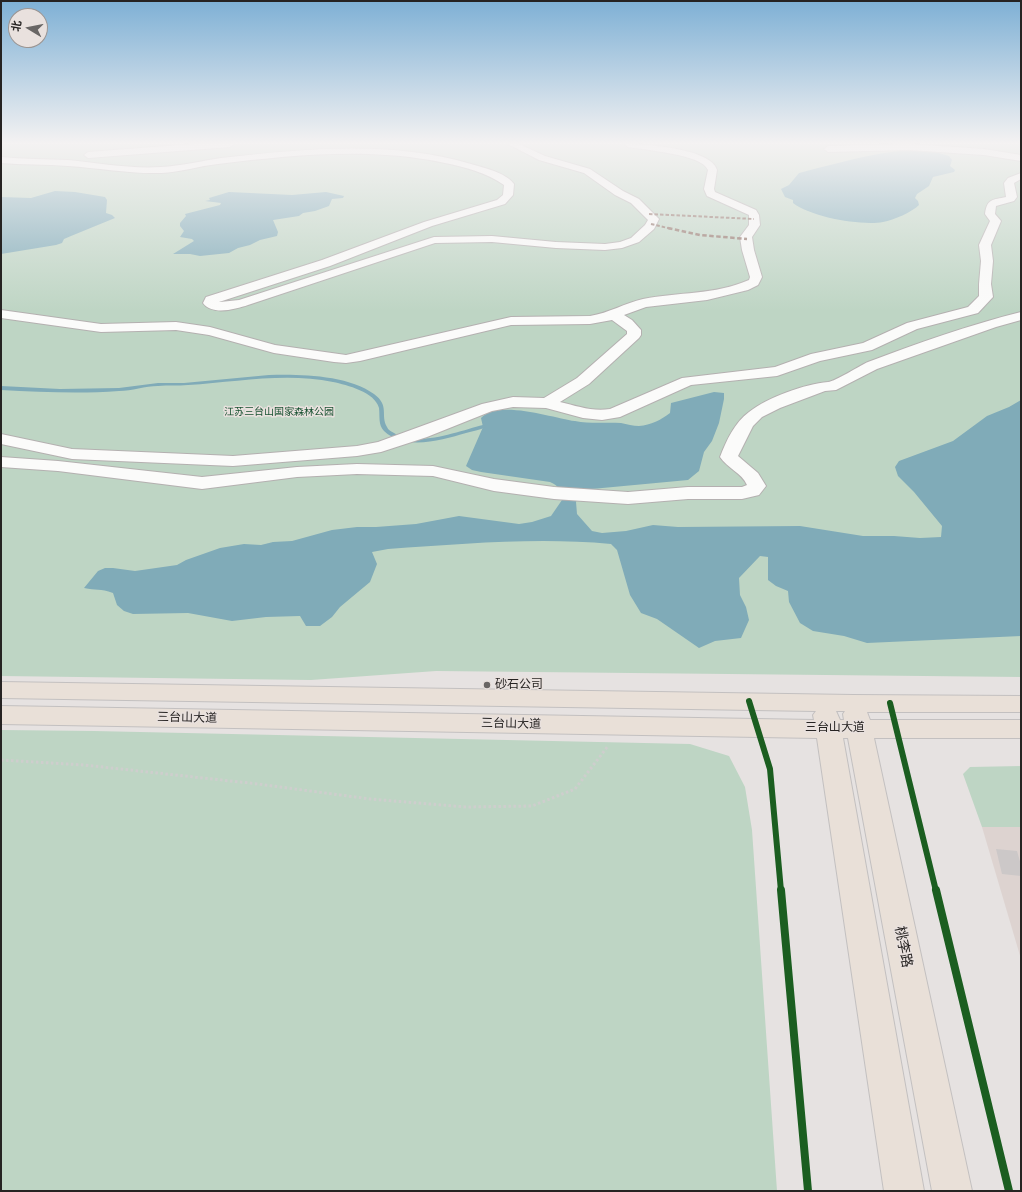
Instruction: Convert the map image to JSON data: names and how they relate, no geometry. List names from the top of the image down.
{
  "streets": {
    "main road": ["三台山大道", "桃李路"]
  },
  "crossings": [
    ["三台山大道", "桃李路"]
  ],
  "parks": ["江苏三台山国家森林公园"],
  "places": ["砂石公司"],
  "north": "left"
}
